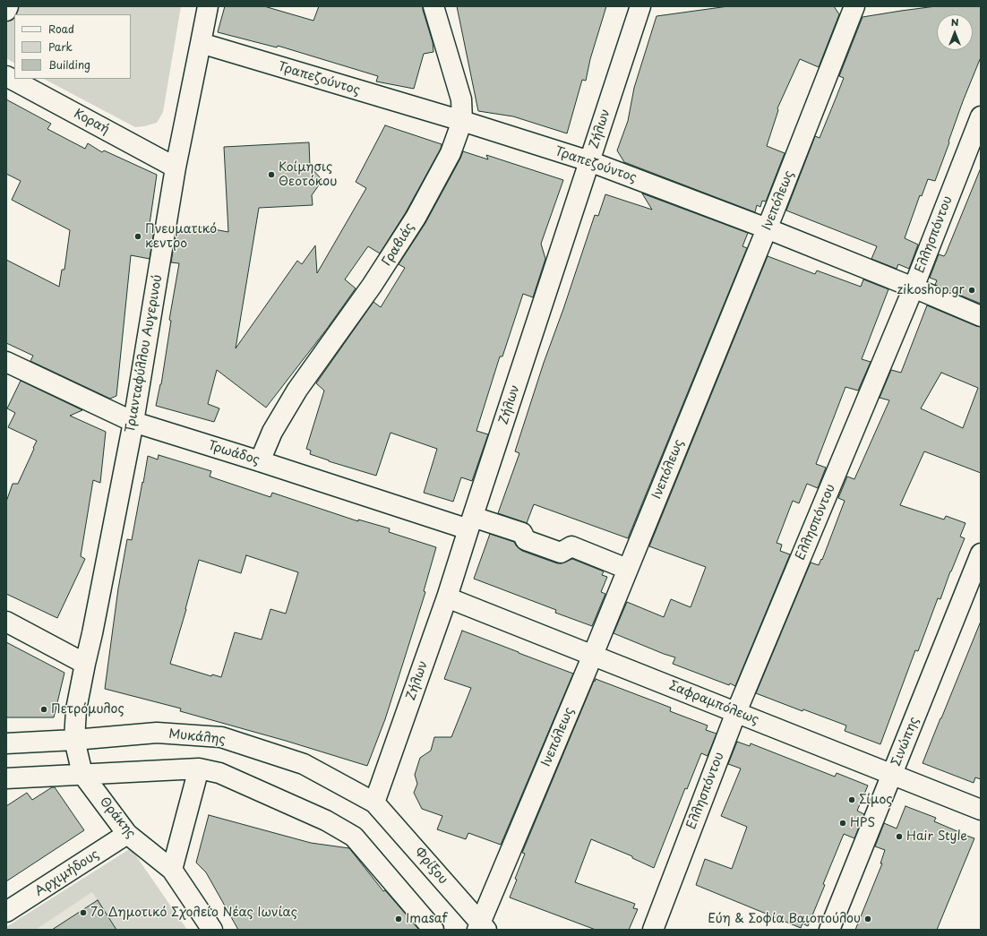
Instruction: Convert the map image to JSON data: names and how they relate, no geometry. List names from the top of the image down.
{
  "streets": {
    "street": [
      "Τραπεζούντος",
      "Κοραή",
      "Ζήλων",
      "Ινεπόλεως",
      "Ελλησπόντου",
      "Γραβιάς",
      "Τριανταφύλλου Αυγερινού",
      "Τρωάδος",
      "Σαφραμπόλεως",
      "Μυκάλης",
      "Σινώπης",
      "Θράκης",
      "Φρίξου",
      "Αρχιμήδους"
    ]
  },
  "crossings": [
    ["Τραπεζούντος", "Ζήλων"],
    ["Τραπεζούντος", "Ινεπόλεως"],
    ["Τραπεζούντος", "Ελλησπόντου"],
    ["Τραπεζούντος", "Γραβιάς"],
    ["Τραπεζούντος", "Τριανταφύλλου Αυγερινού"],
    ["Κοραή", "Τριανταφύλλου Αυγερινού"],
    ["Ζήλων", "Τρωάδος"],
    ["Ζήλων", "Σαφραμπόλεως"],
    ["Ζήλων", "Μυκάλης"],
    ["Ζήλων", "Φρίξου"],
    ["Ινεπόλεως", "Τρωάδος"],
    ["Ινεπόλεως", "Σαφραμπόλεως"],
    ["Ινεπόλεως", "Φρίξου"],
    ["Ελλησπόντου", "Σαφραμπόλεως"],
    ["Γραβιάς", "Τρωάδος"],
    ["Τριανταφύλλου Αυγερινού", "Τρωάδος"],
    ["Τριανταφύλλου Αυγερινού", "Μυκάλης"],
    ["Τριανταφύλλου Αυγερινού", "Θράκης"],
    ["Σαφραμπόλεως", "Σινώπης"],
    ["Μυκάλης", "Φρίξου"],
    ["Θράκης", "Αρχιμήδους"]
  ],
  "places": [
    "Κοίμησις Θεοτόκου",
    "Πνευματικό κεντρο",
    "zikoshop.gr",
    "Πετρόμυλος",
    "Σίμος",
    "HPS",
    "Hair Style",
    "7ο Δημοτικό Σχολείο Νέας Ιωνίας",
    "Imasaf",
    "Εύη & Σοφία Βαιοπούλου"
  ],
  "legend": ["Road", "Park", "Building"],
  "north": "top"
}
